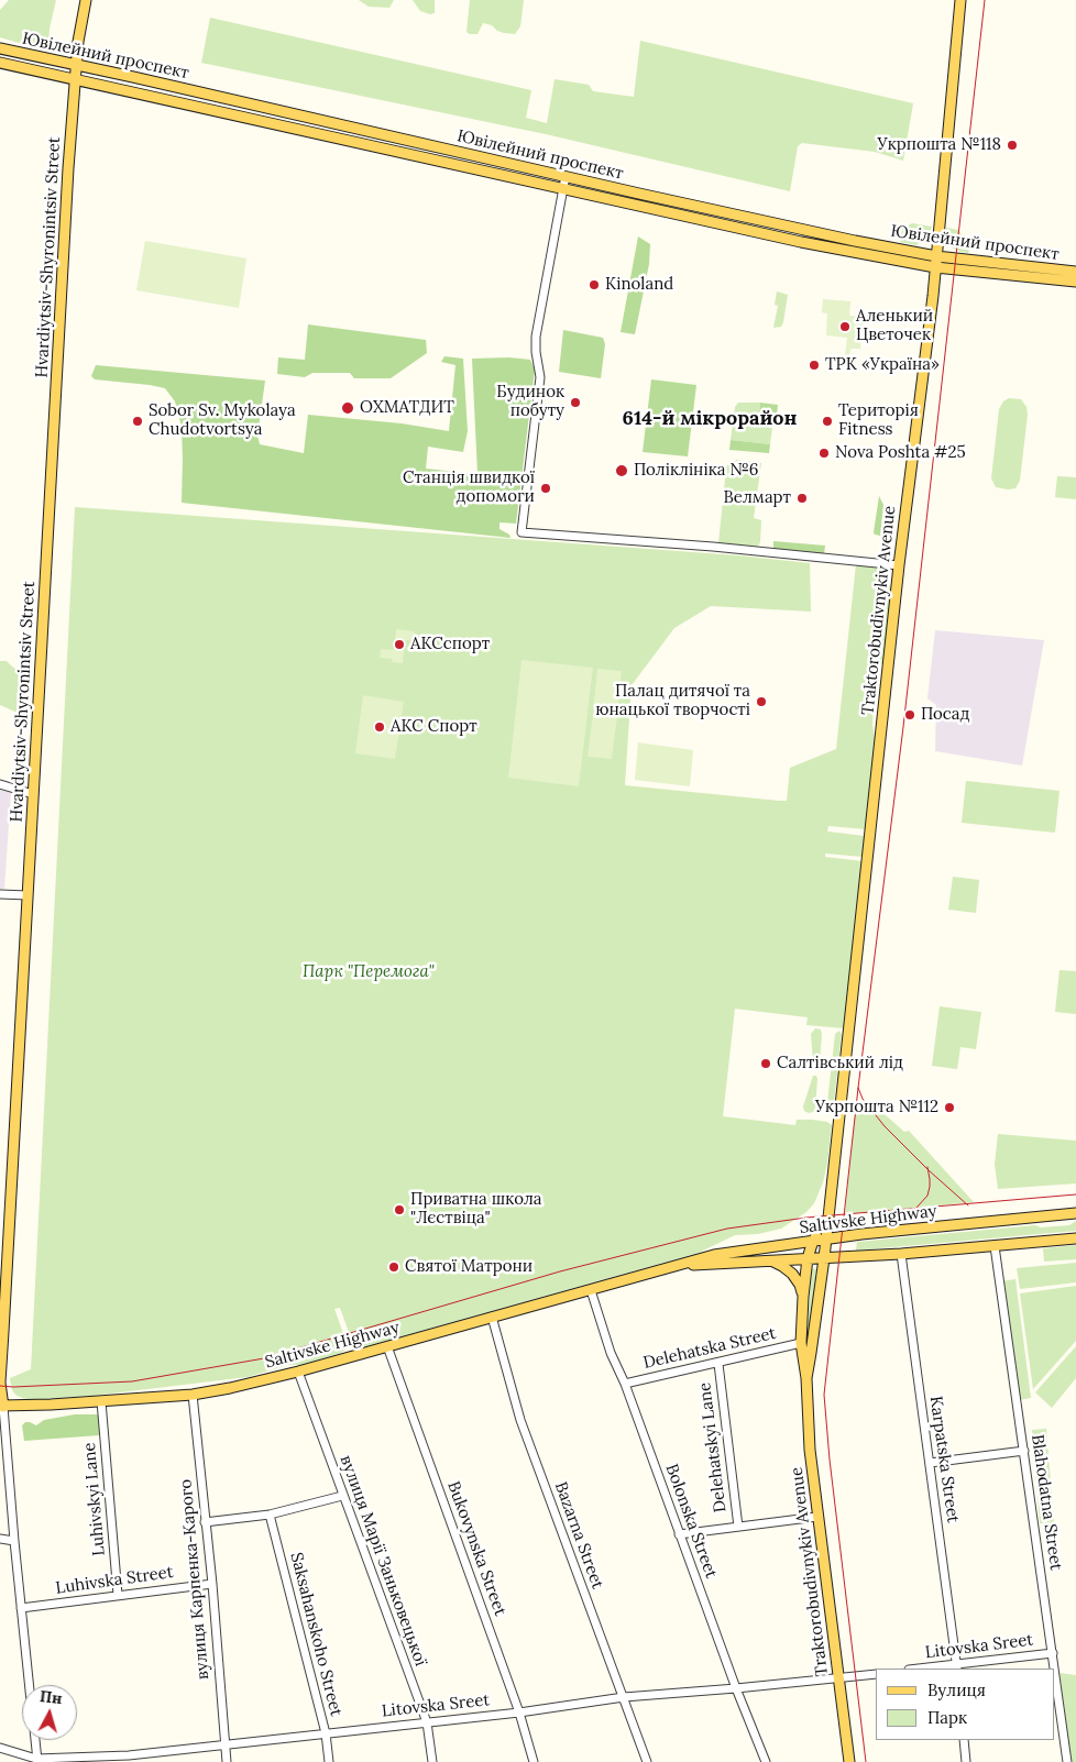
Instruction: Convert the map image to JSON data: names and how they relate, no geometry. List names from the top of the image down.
{
  "streets": {
    "main road": [
      "Ювілейний проспект",
      "Hvardiytsiv-Shyronintsiv Street",
      "Traktorobudivnykiv Avenue",
      "Saltivske Highway"
    ],
    "street": [
      "Delehatska Street",
      "Delehatskyi Lane",
      "Karpatska Street",
      "Luhivskyi Lane",
      "Blahodatna Street",
      "Bolonska Street",
      "Bazarna Street",
      "Bukovynska Street",
      "вулиця Марії Заньковецької",
      "вулиця Карпенка-Карого",
      "Luhivska Street",
      "Saksahanskoho Street",
      "Litovska Sreet"
    ]
  },
  "crossings": [
    ["Ювілейний проспект", "Hvardiytsiv-Shyronintsiv Street"],
    ["Ювілейний проспект", "Traktorobudivnykiv Avenue"],
    ["Hvardiytsiv-Shyronintsiv Street", "Saltivske Highway"],
    ["Traktorobudivnykiv Avenue", "Saltivske Highway"],
    ["Traktorobudivnykiv Avenue", "Delehatska Street"],
    ["Traktorobudivnykiv Avenue", "Litovska Sreet"],
    ["Saltivske Highway", "Karpatska Street"],
    ["Saltivske Highway", "Luhivskyi Lane"],
    ["Saltivske Highway", "Blahodatna Street"],
    ["Saltivske Highway", "Bolonska Street"],
    ["Saltivske Highway", "Bazarna Street"],
    ["Saltivske Highway", "Bukovynska Street"],
    ["Saltivske Highway", "вулиця Марії Заньковецької"],
    ["Saltivske Highway", "вулиця Карпенка-Карого"],
    ["Delehatska Street", "Delehatskyi Lane"],
    ["Delehatska Street", "Bolonska Street"],
    ["Karpatska Street", "Litovska Sreet"],
    ["Luhivskyi Lane", "Luhivska Street"],
    ["Blahodatna Street", "Litovska Sreet"],
    ["Bolonska Street", "Litovska Sreet"],
    ["Bazarna Street", "Litovska Sreet"],
    ["Bukovynska Street", "Litovska Sreet"],
    ["вулиця Марії Заньковецької", "Litovska Sreet"],
    ["вулиця Карпенка-Карого", "Luhivska Street"],
    ["вулиця Карпенка-Карого", "Litovska Sreet"],
    ["Saksahanskoho Street", "Litovska Sreet"]
  ],
  "districts": ["614-й мікрорайон"],
  "parks": ["Парк \"Перемога\""],
  "places": [
    "Укрпошта №118",
    "Kinoland",
    "Аленький Цветочек",
    "ТРК «Україна»",
    "Будинок побуту",
    "ОХМАТДИТ",
    "Sobor Sv. Mykolaya Chudotvortsya",
    "Територія Fitness",
    "Nova Poshta #25",
    "Поліклініка №6",
    "Станція швидкої допомоги",
    "Велмарт",
    "АКСспорт",
    "Палац дитячої та юнацької творчості",
    "Посад",
    "АКС Спорт",
    "Салтівський лід",
    "Укрпошта №112",
    "Приватна школа \"Лєствіца\"",
    "Святої Матрони"
  ],
  "legend": ["Вулиця", "Парк"],
  "north": "top"
}
